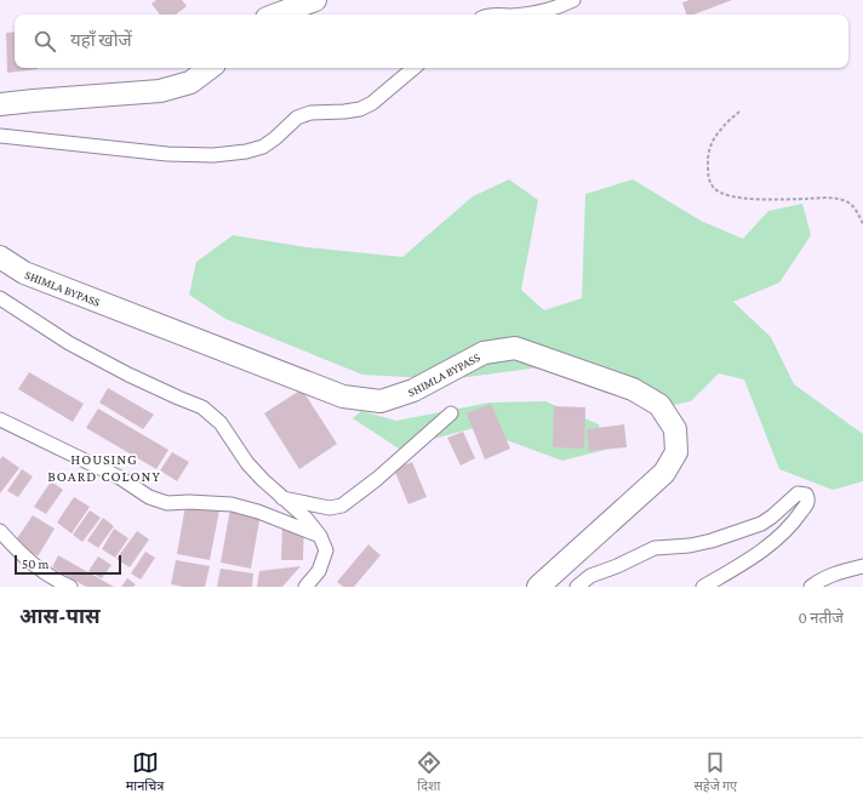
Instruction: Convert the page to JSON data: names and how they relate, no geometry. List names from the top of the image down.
{
  "streets": {
    "highway": ["SHIMLA BYPASS"]
  },
  "districts": ["HOUSING BOARD COLONY"],
  "scale_bar": "50 m",
  "page": {
    "search": "यहाँ खोजें",
    "scale": "50 m",
    "heading": ["आस-पास", "0 नतीजे"],
    "nav": ["मानचित्र", "दिशा", "सहेजे गए"]
  }
}
